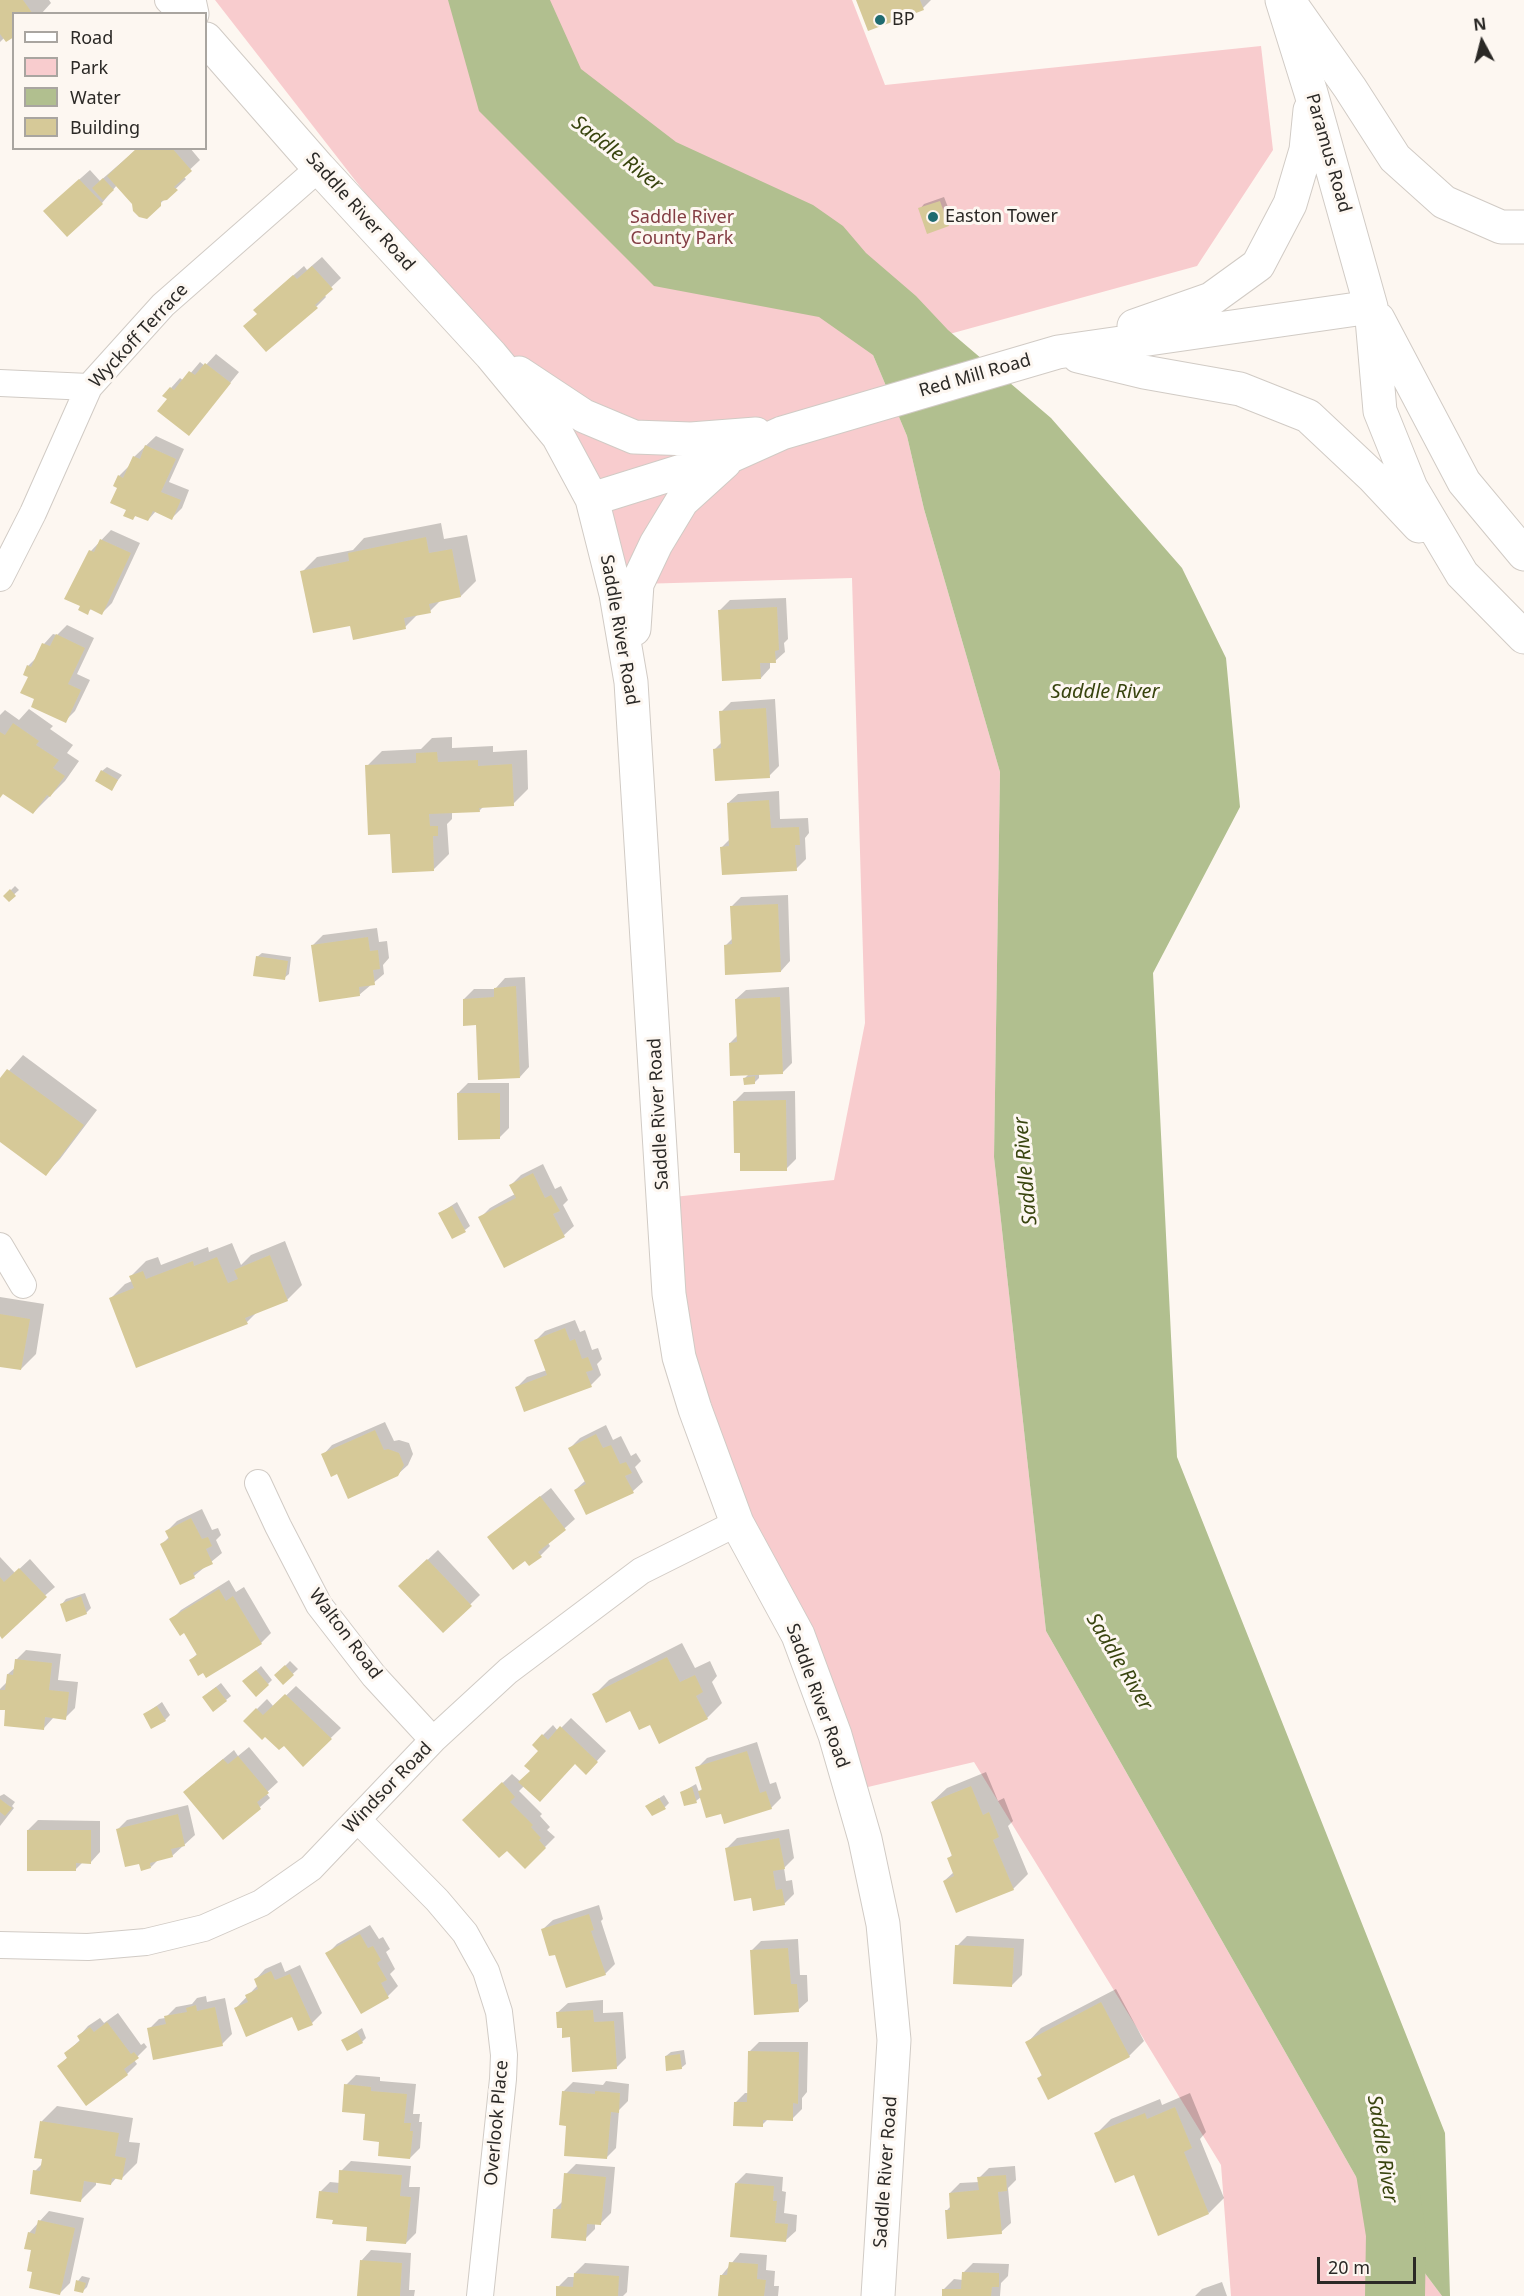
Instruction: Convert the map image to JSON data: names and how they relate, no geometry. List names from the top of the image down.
{
  "streets": {
    "main road": ["Paramus Road", "Saddle River Road", "Red Mill Road"],
    "street": [
      "Wyckoff Terrace",
      "Walton Road",
      "Windsor Road",
      "Overlook Place"
    ]
  },
  "crossings": [
    ["Paramus Road", "Red Mill Road"],
    ["Saddle River Road", "Wyckoff Terrace"],
    ["Saddle River Road", "Red Mill Road"],
    ["Saddle River Road", "Windsor Road"],
    ["Walton Road", "Windsor Road"],
    ["Windsor Road", "Overlook Place"]
  ],
  "water": ["Saddle River"],
  "parks": ["Saddle River County Park"],
  "places": ["BP", "Easton Tower"],
  "legend": [
    "Road",
    "Park",
    "Water",
    "Building"
  ],
  "scale_bar": "20 m",
  "north": "top"
}
